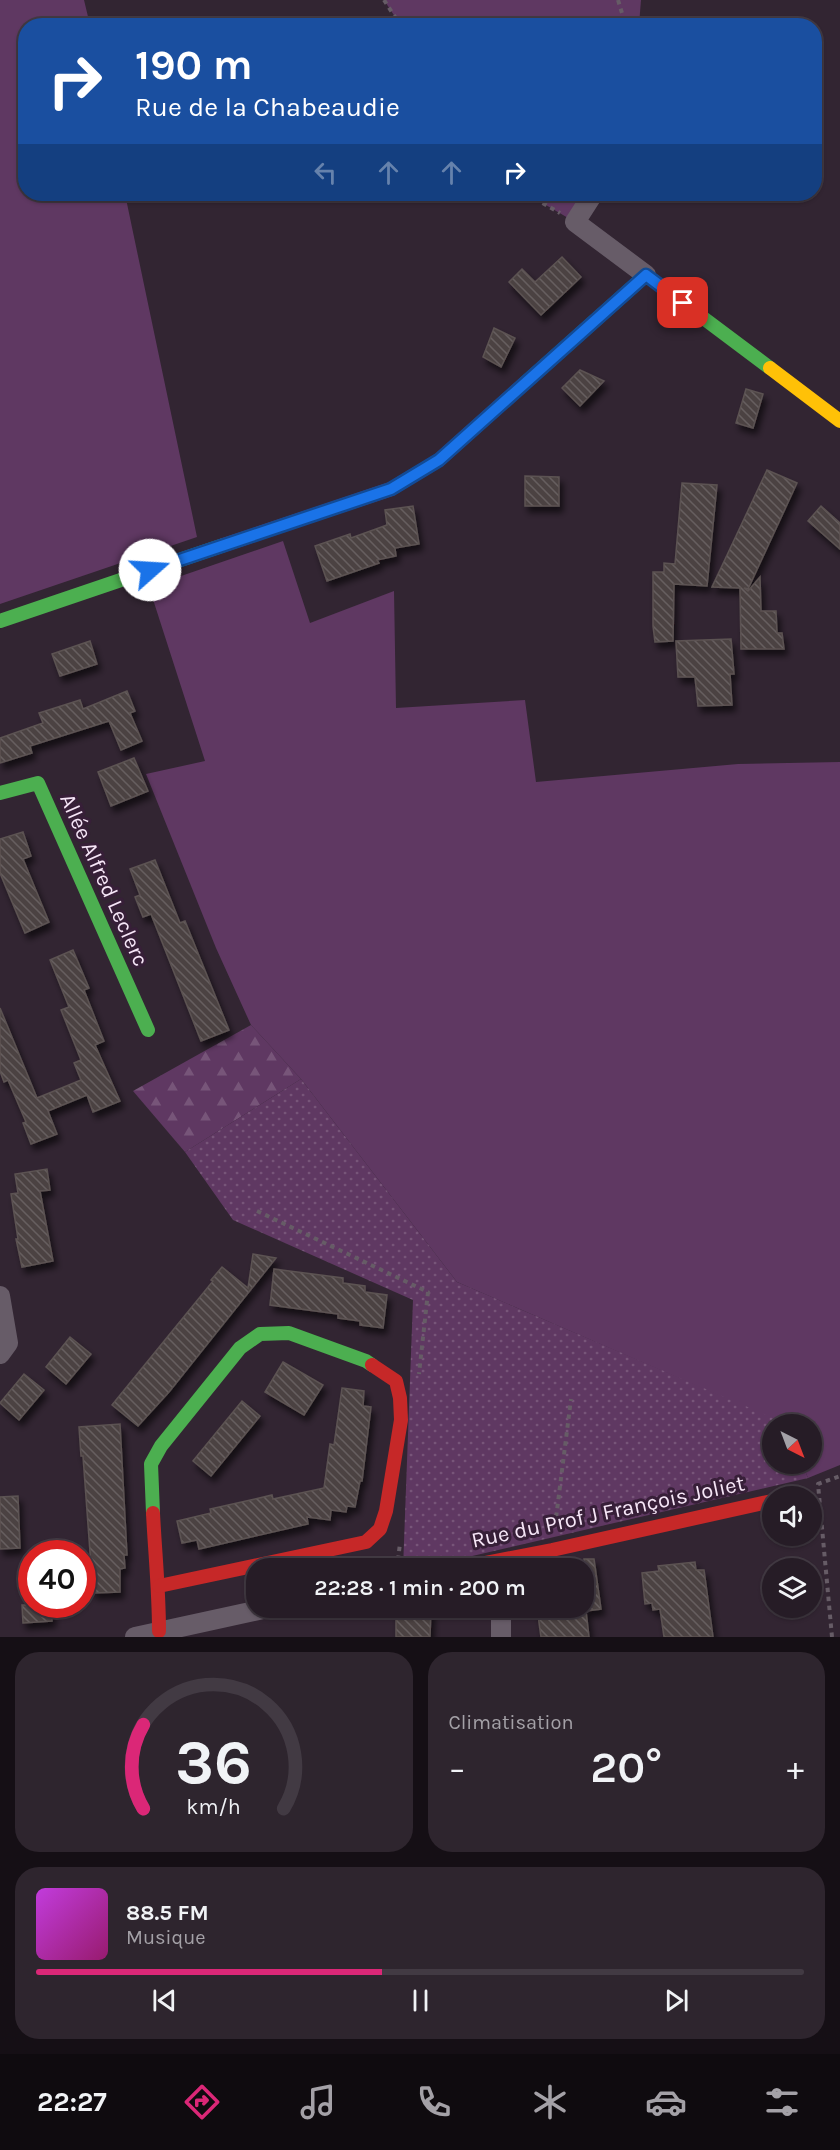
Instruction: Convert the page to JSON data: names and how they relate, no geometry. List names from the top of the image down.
{
  "streets": {
    "street": ["Allée Alfred Leclerc", "Rue du Prof J François Joliet"]
  },
  "north": "bottom right",
  "page": {
    "turn": ["190 m", "Rue de la Chabeaudie"],
    "limit": "40",
    "trip": "22:28 · 1 min · 200 m",
    "tile": "Climatisation",
    "heat": ["−", "20°", "+"],
    "song": ["88.5 FM", "Musique"],
    "tabs": "22:27",
    "gauge": ["36", "km/h"]
  }
}
